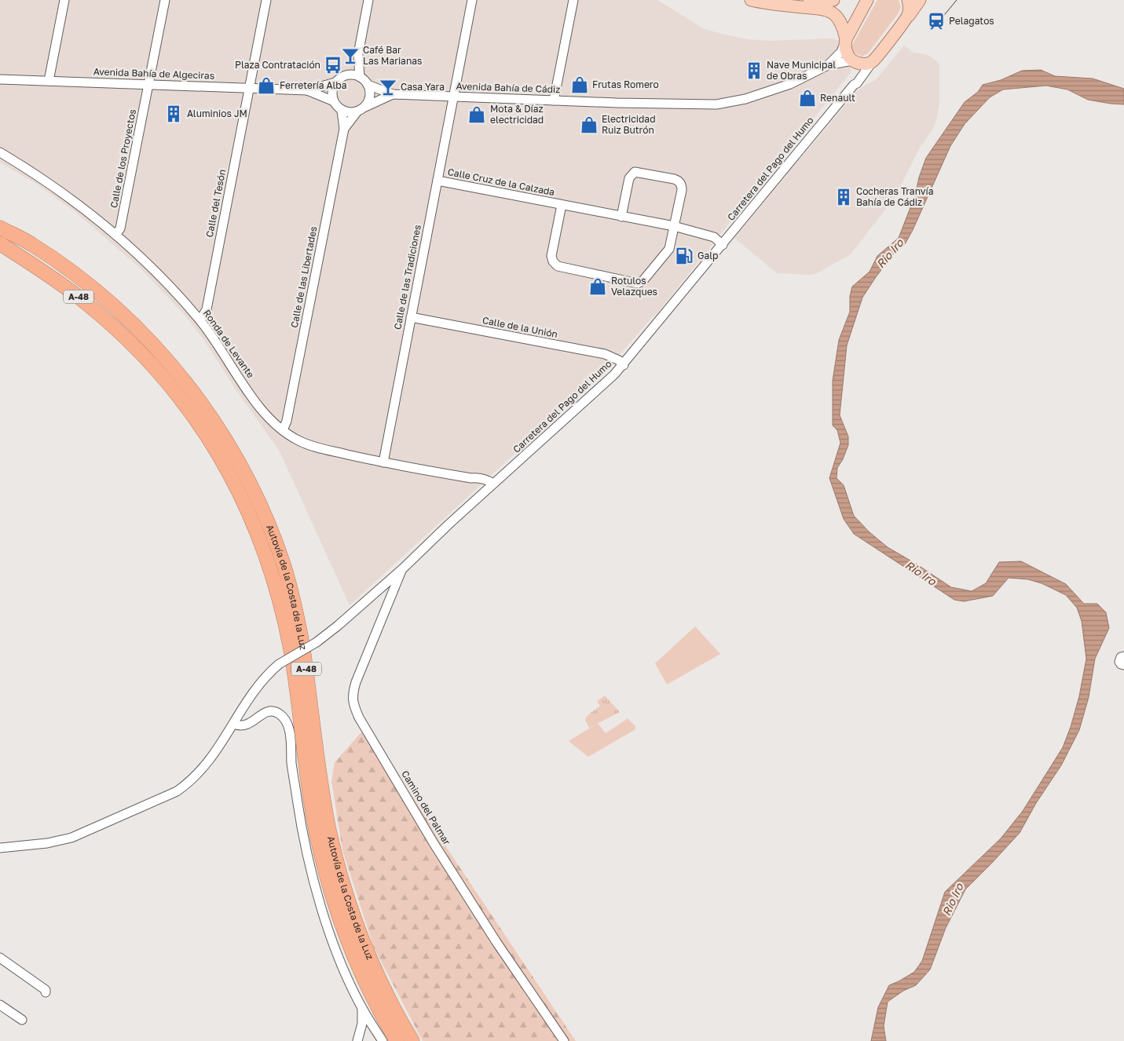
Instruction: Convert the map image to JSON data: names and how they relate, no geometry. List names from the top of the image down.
{
  "streets": {
    "highway": ["A-48", "Autovía de la Costa de la Luz"],
    "street": [
      "Avenida Bahía de Algeciras",
      "Avenida Bahía de Cádiz",
      "Calle de los Proyectos",
      "Carretera del Pago del Humo",
      "Calle Cruz de la Calzada",
      "Calle del Tesón",
      "Calle de las Libertades",
      "Calle de las Tradiciones",
      "Calle de la Unión",
      "Ronda de Levante",
      "Camino del Palmar"
    ]
  },
  "crossings": [
    ["Avenida Bahía de Algeciras", "Avenida Bahía de Cádiz"],
    ["Avenida Bahía de Algeciras", "Calle de los Proyectos"],
    ["Avenida Bahía de Algeciras", "Calle del Tesón"],
    ["Avenida Bahía de Algeciras", "Calle de las Libertades"],
    ["Avenida Bahía de Cádiz", "Calle de las Libertades"],
    ["Avenida Bahía de Cádiz", "Calle de las Tradiciones"],
    ["Calle de los Proyectos", "Ronda de Levante"],
    ["Carretera del Pago del Humo", "Calle Cruz de la Calzada"],
    ["Carretera del Pago del Humo", "Calle de la Unión"],
    ["Carretera del Pago del Humo", "Ronda de Levante"],
    ["Carretera del Pago del Humo", "Camino del Palmar"],
    ["Calle Cruz de la Calzada", "Calle de las Tradiciones"],
    ["Calle del Tesón", "Ronda de Levante"],
    ["Calle de las Libertades", "Ronda de Levante"],
    ["Calle de las Tradiciones", "Calle de la Unión"],
    ["Calle de las Tradiciones", "Ronda de Levante"]
  ],
  "water": ["Rio Iro"],
  "places": {
    "station": ["Pelagatos"],
    "bar": ["Café Bar Las Marianas", "Casa Yara"],
    "bus stop": ["Plaza Contratación"],
    "building": ["Nave Municipal de Obras", "Aluminios JM", "Cocheras Tranvía Bahía de Cádiz"],
    "shop": [
      "Frutas Romero",
      "Ferretería Alba",
      "Renault",
      "Mota & Díaz electricidad",
      "Electricidad Ruiz Butrón",
      "Rotulos Velazques"
    ],
    "fuel station": ["Galp"]
  }
}
